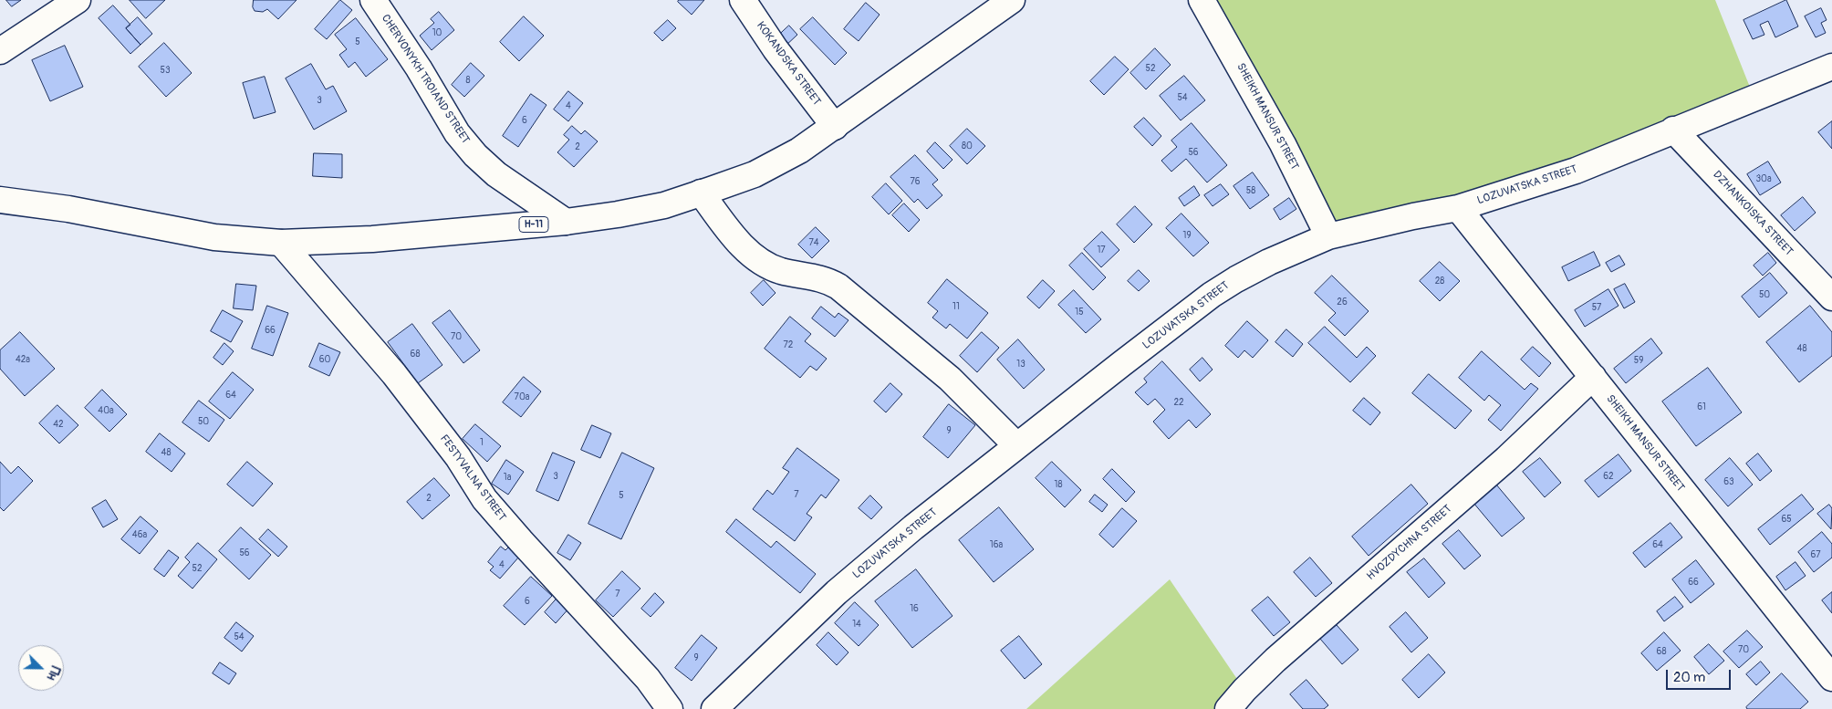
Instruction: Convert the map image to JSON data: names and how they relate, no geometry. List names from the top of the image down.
{
  "streets": {
    "street": [
      "KOKANDSKA STREET",
      "CHERVONYKH TROIAND STREET",
      "SHEIKH MANSUR STREET",
      "LOZUVATSKA STREET",
      "DZHANKOISKA STREET",
      "Н-11",
      "FESTYVALNA STREET",
      "HVOZDYCHNA STREET"
    ]
  },
  "crossings": [
    ["KOKANDSKA STREET", "Н-11"],
    ["CHERVONYKH TROIAND STREET", "Н-11"],
    ["SHEIKH MANSUR STREET", "LOZUVATSKA STREET"],
    ["SHEIKH MANSUR STREET", "HVOZDYCHNA STREET"],
    ["LOZUVATSKA STREET", "DZHANKOISKA STREET"],
    ["Н-11", "FESTYVALNA STREET"]
  ],
  "house_numbers": [
    "10",
    "5",
    "52",
    "53",
    "8",
    "54",
    "3",
    "4",
    "6",
    "80",
    "2",
    "56",
    "30а",
    "76",
    "58",
    "19",
    "74",
    "17",
    "28",
    "50",
    "26",
    "11",
    "57",
    "15",
    "66",
    "70",
    "72",
    "48",
    "68",
    "42а",
    "60",
    "59",
    "13",
    "64",
    "70а",
    "22",
    "61",
    "40а",
    "50",
    "42",
    "9",
    "1",
    "48",
    "3",
    "62",
    "1а",
    "63",
    "18",
    "7",
    "5",
    "2",
    "65",
    "46а",
    "16а",
    "64",
    "56",
    "67",
    "4",
    "52",
    "66",
    "7",
    "6",
    "16",
    "14",
    "54",
    "70",
    "68",
    "9"
  ],
  "scale_bar": "20 m",
  "north": "bottom right"
}
